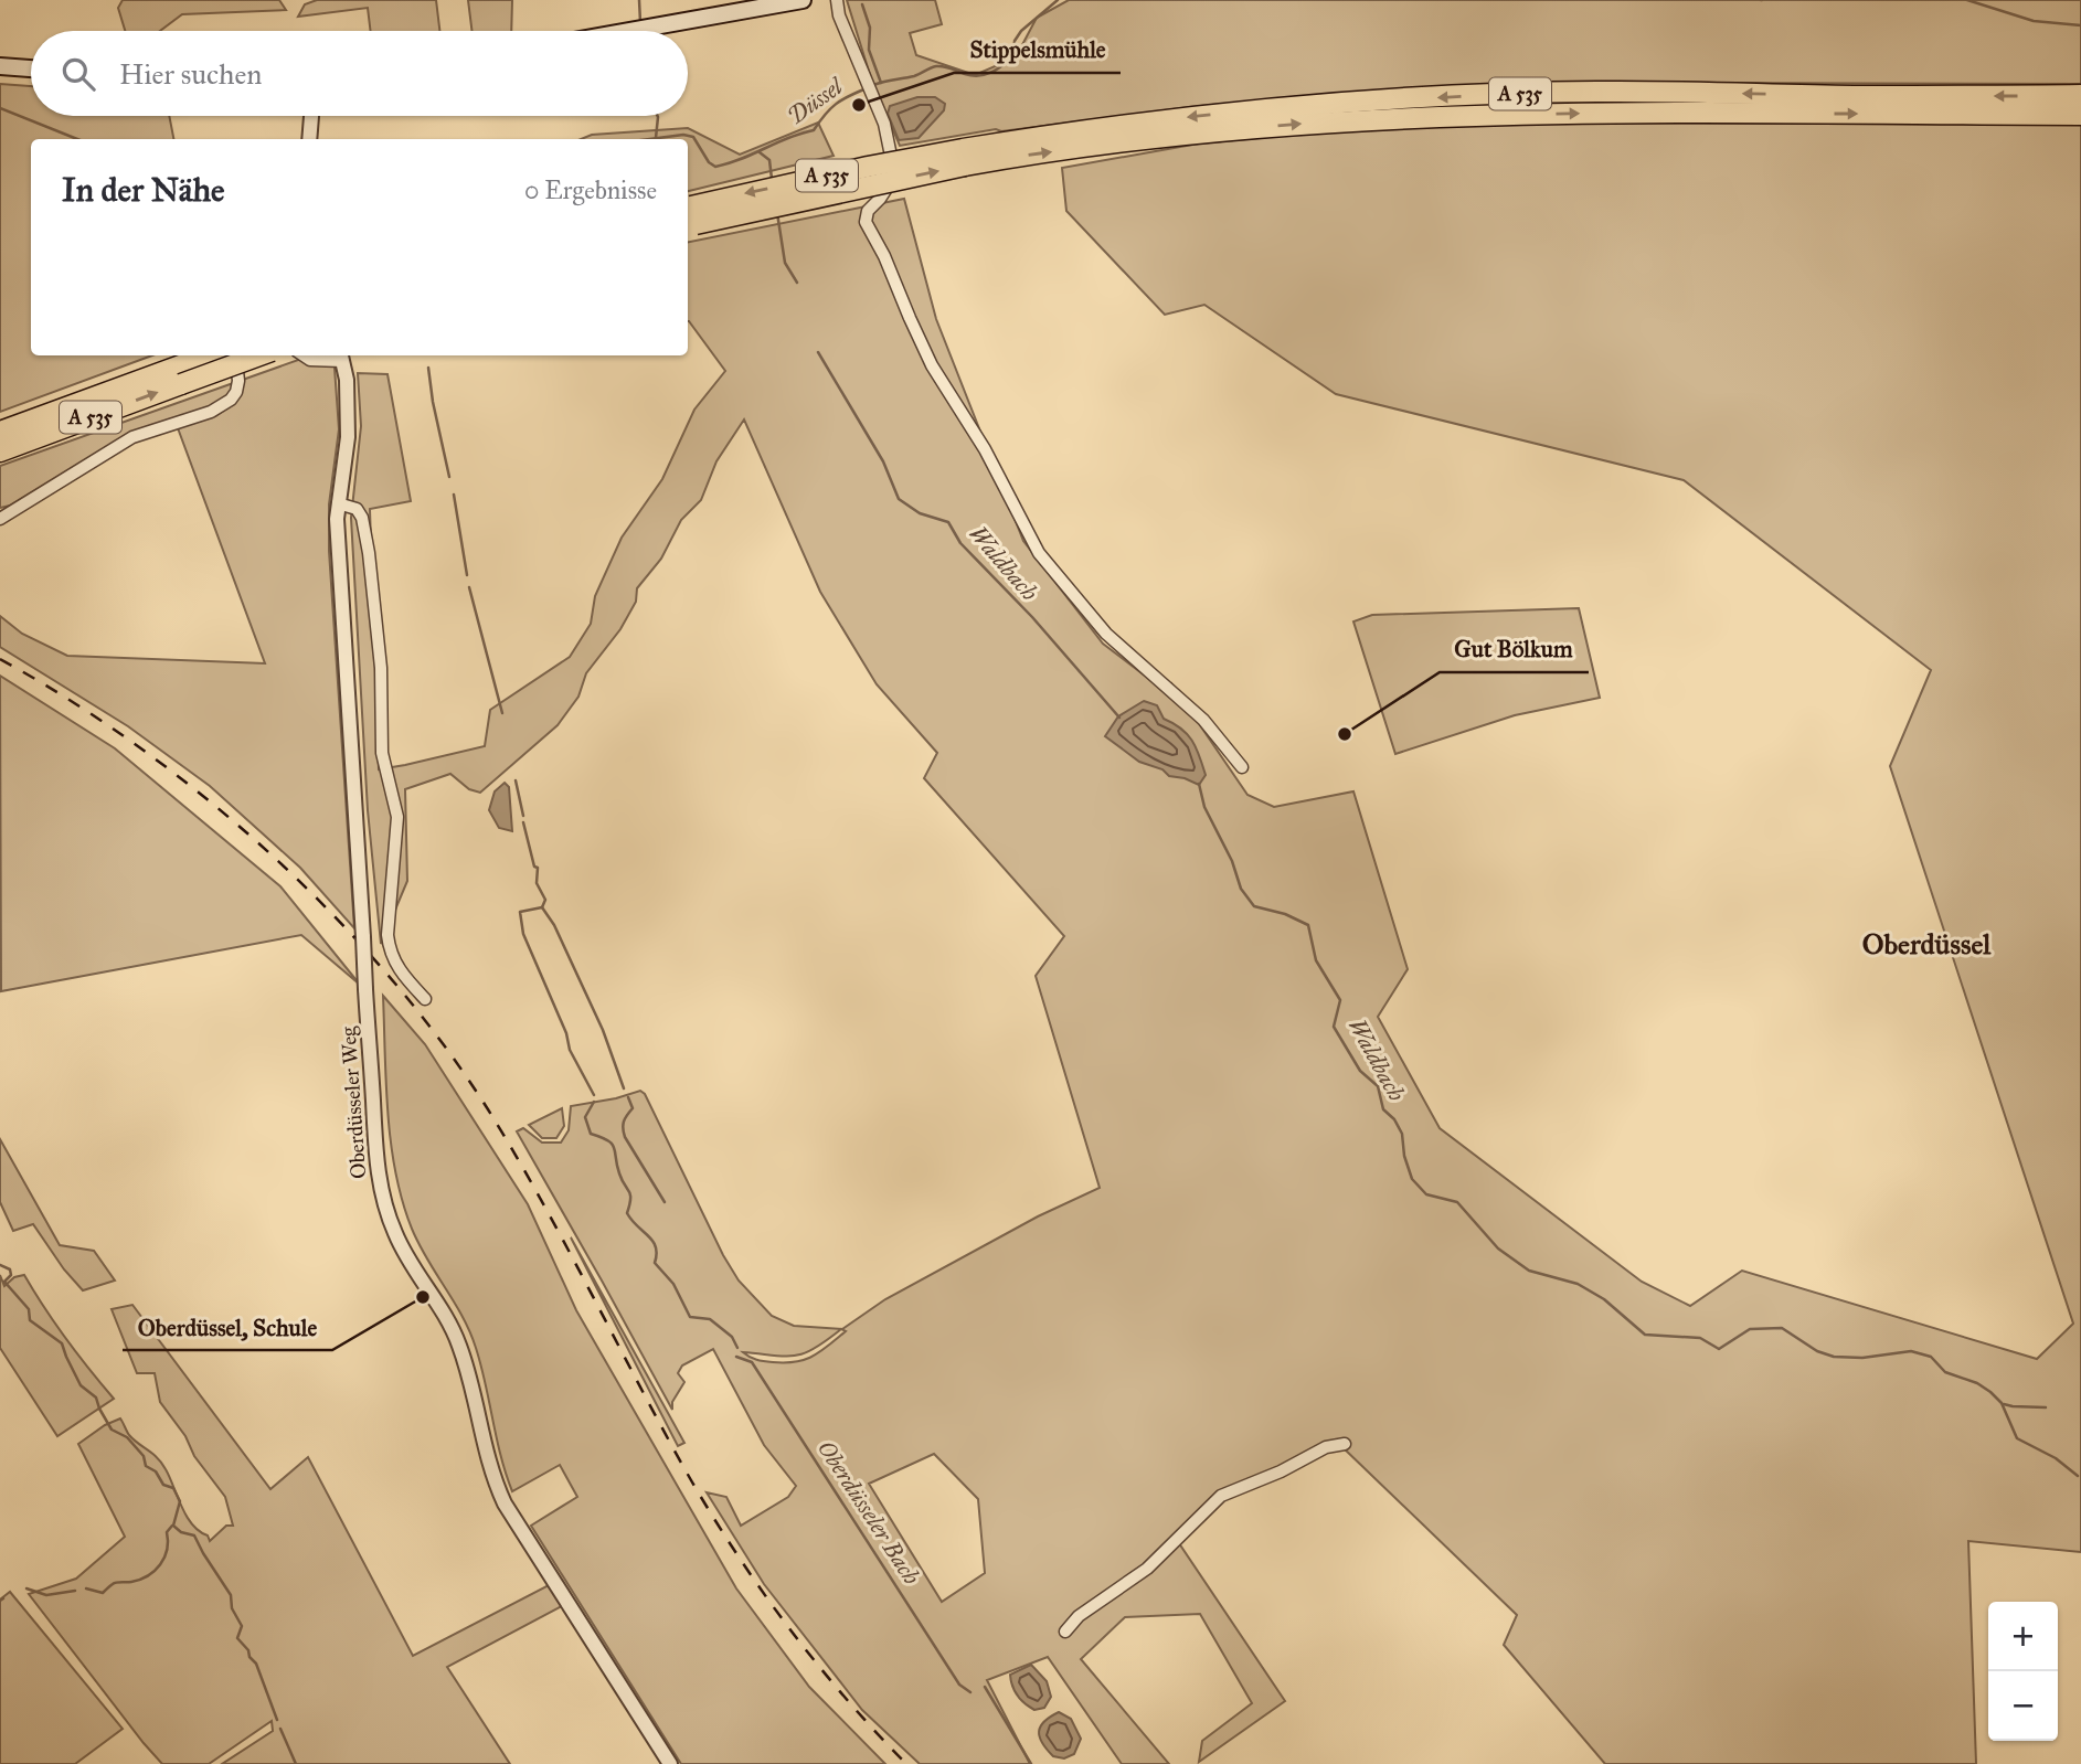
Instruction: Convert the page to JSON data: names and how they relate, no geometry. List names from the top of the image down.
{
  "streets": {
    "highway": ["A 535"],
    "street": ["Oberdüsseler Weg"]
  },
  "districts": ["Oberdüssel"],
  "water": ["Düssel", "Waldbach", "Oberdüsseler Bach"],
  "places": ["Stippelsmühle", "Gut Bölkum", "Oberdüssel, Schule"],
  "page": {
    "search": "Hier suchen",
    "heading": ["In der Nähe", "0 Ergebnisse"],
    "map_buttons": ["+", "−"]
  }
}
